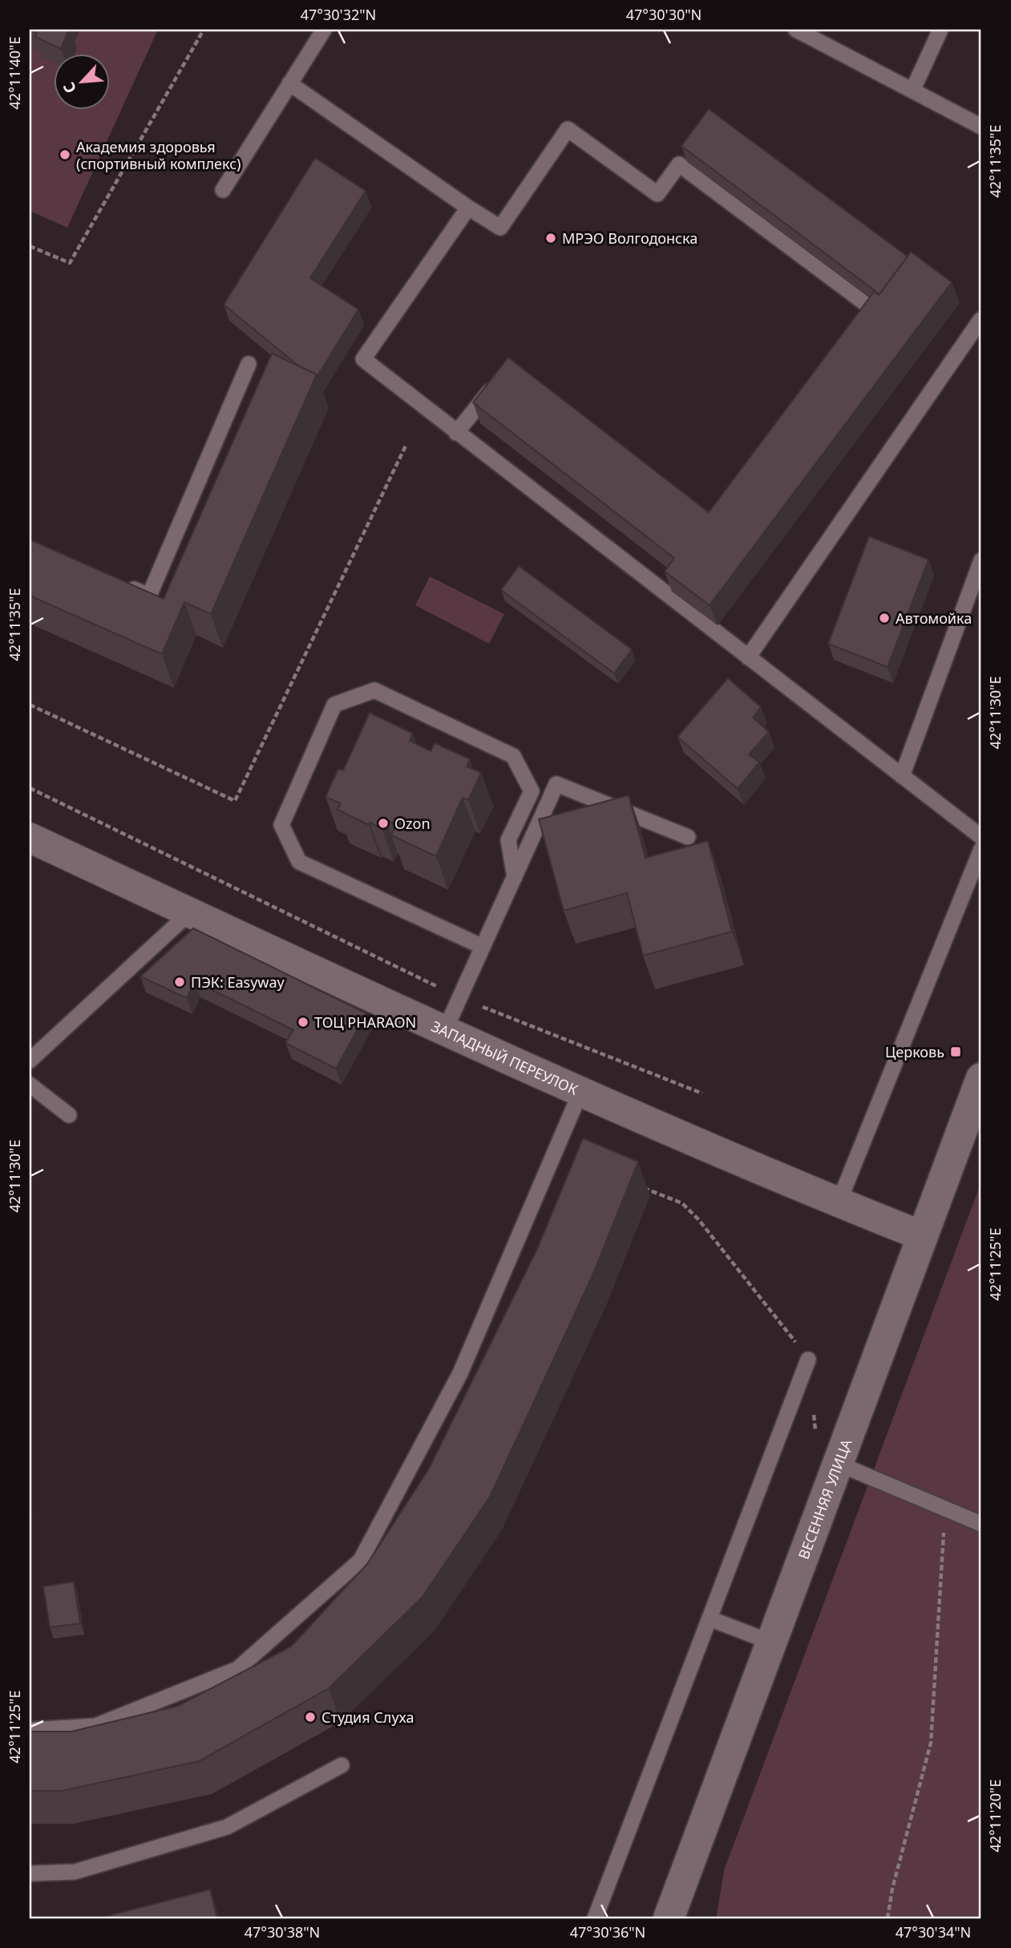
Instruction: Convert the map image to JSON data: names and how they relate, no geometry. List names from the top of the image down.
{
  "streets": {
    "street": ["ЗАПАДНЫЙ ПЕРЕУЛОК", "ВЕСЕННЯЯ УЛИЦА"]
  },
  "crossings": [
    ["ЗАПАДНЫЙ ПЕРЕУЛОК", "ВЕСЕННЯЯ УЛИЦА"]
  ],
  "places": {
    "other": [
      "Академия здоровья (спортивный комплекс)",
      "МРЭО Волгодонска",
      "Автомойка",
      "Ozon",
      "ПЭК: Easyway",
      "ТОЦ PHARAON",
      "Студия Слуха"
    ],
    "transit": ["Церковь"]
  },
  "north": "bottom left",
  "coordinates": [
    "47°30'32\"N",
    "47°30'30\"N",
    "42°11'40\"E",
    "42°11'35\"E",
    "42°11'30\"E",
    "42°11'25\"E",
    "42°11'20\"E",
    "47°30'38\"N",
    "47°30'36\"N",
    "47°30'34\"N"
  ]
}
